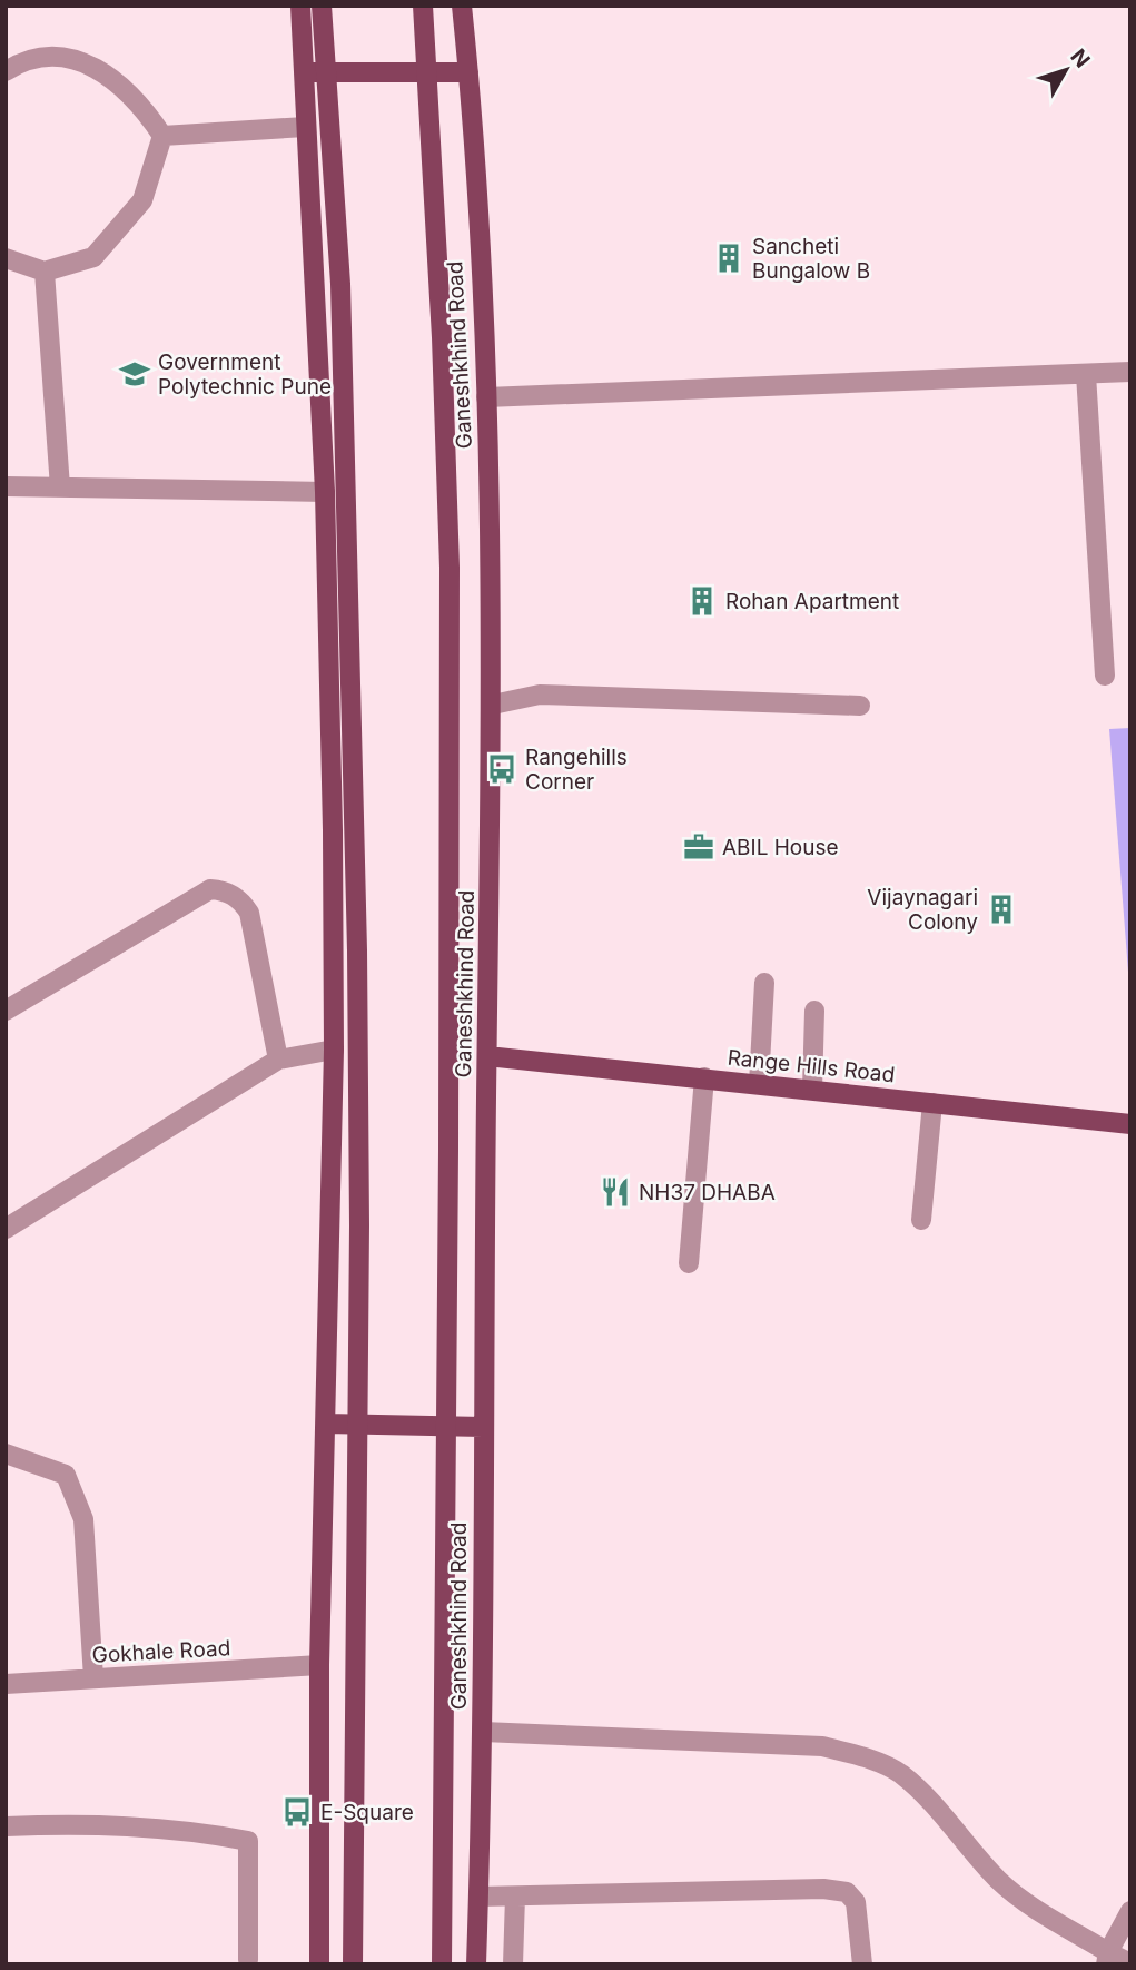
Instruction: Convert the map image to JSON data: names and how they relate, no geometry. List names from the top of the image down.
{
  "streets": {
    "main road": ["Ganeshkhind Road", "Range Hills Road"],
    "street": ["Gokhale Road"]
  },
  "crossings": [
    ["Ganeshkhind Road", "Range Hills Road"]
  ],
  "places": {
    "building": ["Sancheti Bungalow B", "Rohan Apartment", "Vijaynagari Colony"],
    "school or university": ["Government Polytechnic Pune"],
    "bus stop": ["Rangehills Corner", "E-Square"],
    "office": ["ABIL House"],
    "restaurant": ["NH37 DHABA"]
  },
  "north": "top right"
}
